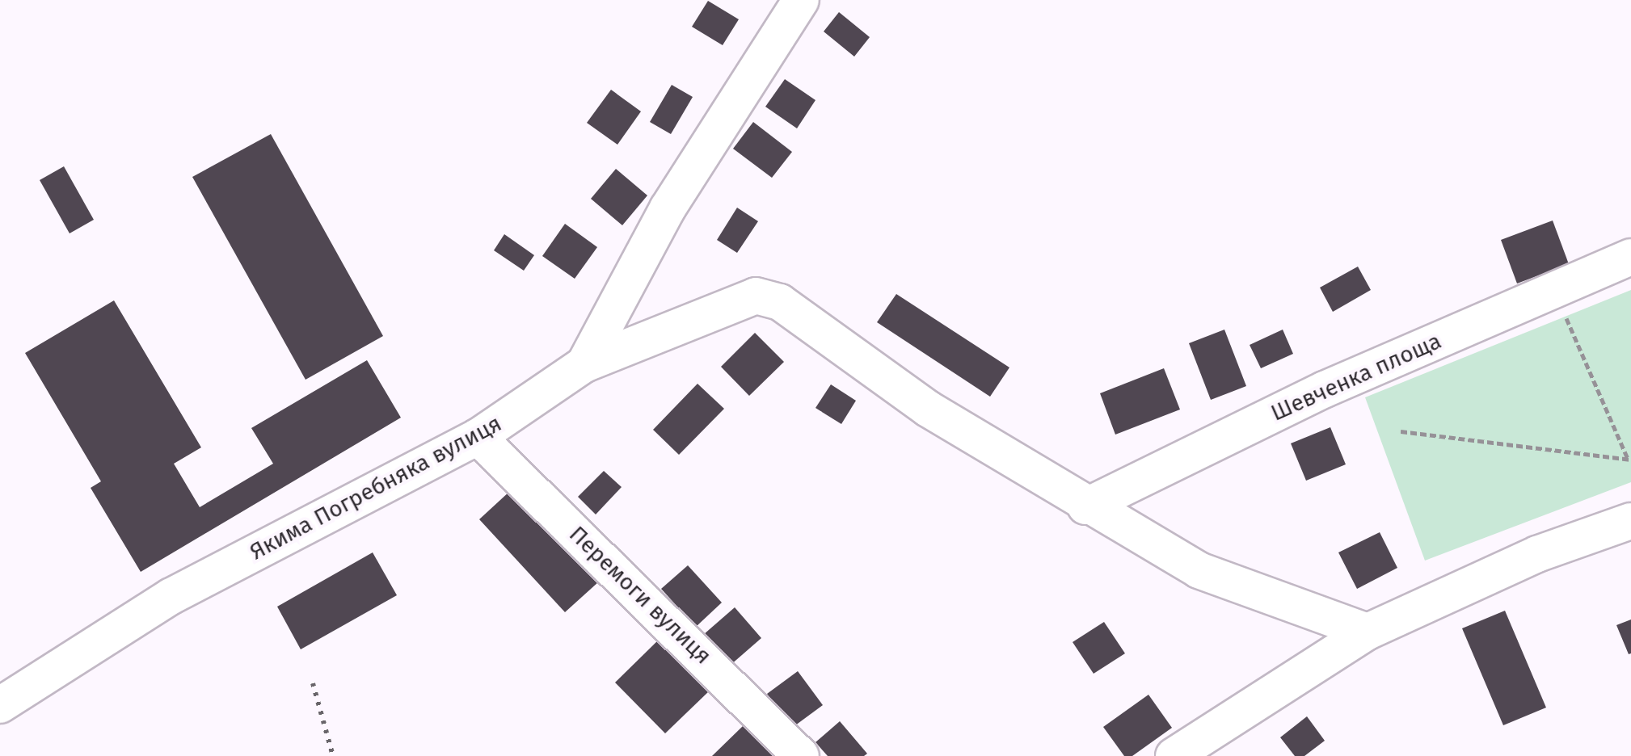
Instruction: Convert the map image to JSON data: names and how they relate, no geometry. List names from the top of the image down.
{
  "streets": {
    "street": ["Шевченка площа", "Якима Погребняка вулиця", "Перемоги вулиця"]
  },
  "crossings": [
    ["Якима Погребняка вулиця", "Перемоги вулиця"]
  ]
}
